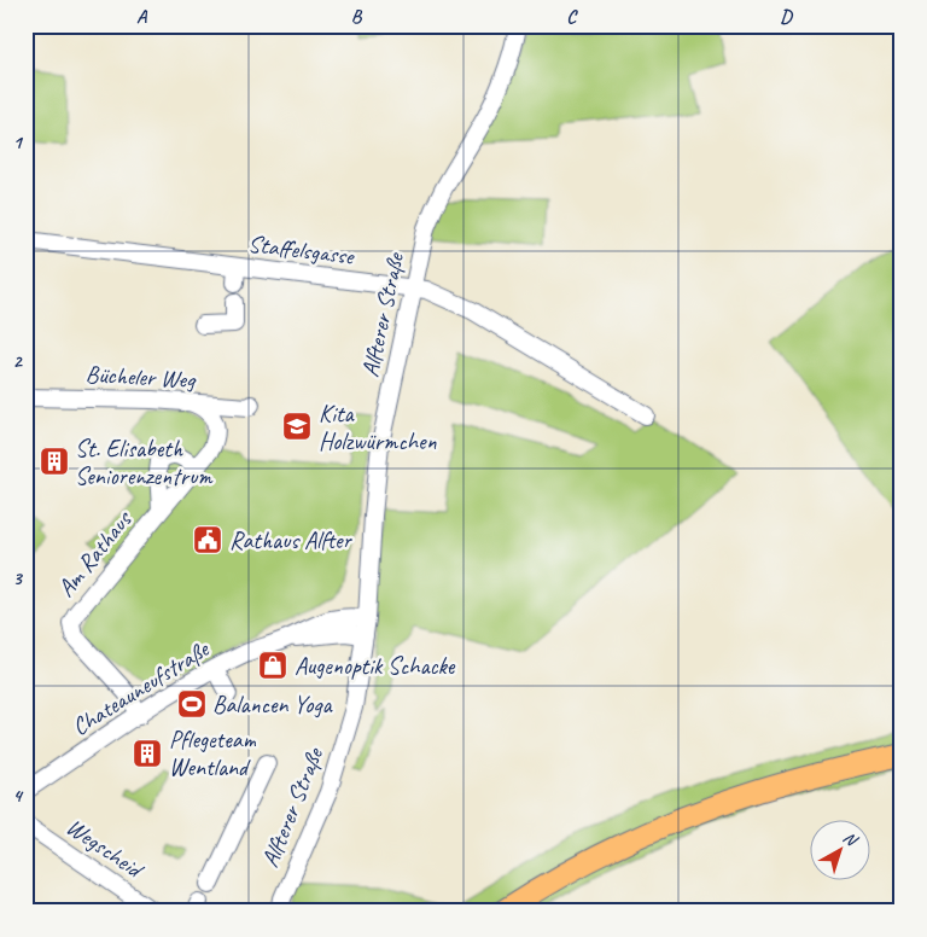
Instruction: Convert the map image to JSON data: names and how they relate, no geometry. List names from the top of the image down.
{
  "streets": {
    "street": [
      "Staffelsgasse",
      "Alfterer Straße",
      "Bücheler Weg",
      "Am Rathaus",
      "Chateauneufstraße",
      "Wegscheid"
    ]
  },
  "crossings": [
    ["Staffelsgasse", "Alfterer Straße"],
    ["Alfterer Straße", "Chateauneufstraße"],
    ["Bücheler Weg", "Am Rathaus"],
    ["Am Rathaus", "Chateauneufstraße"]
  ],
  "places": {
    "school or university": ["Kita Holzwürmchen"],
    "building": ["St. Elisabeth Seniorenzentrum", "Pflegeteam Wentland"],
    "public building": ["Rathaus Alfter"],
    "shop": ["Augenoptik Schacke"],
    "sports": ["Balancen Yoga"]
  },
  "north": "top right",
  "grid": {
    "columns": [
      "A",
      "B",
      "C",
      "D"
    ],
    "rows": [
      "1",
      "2",
      "3",
      "4"
    ]
  }
}
